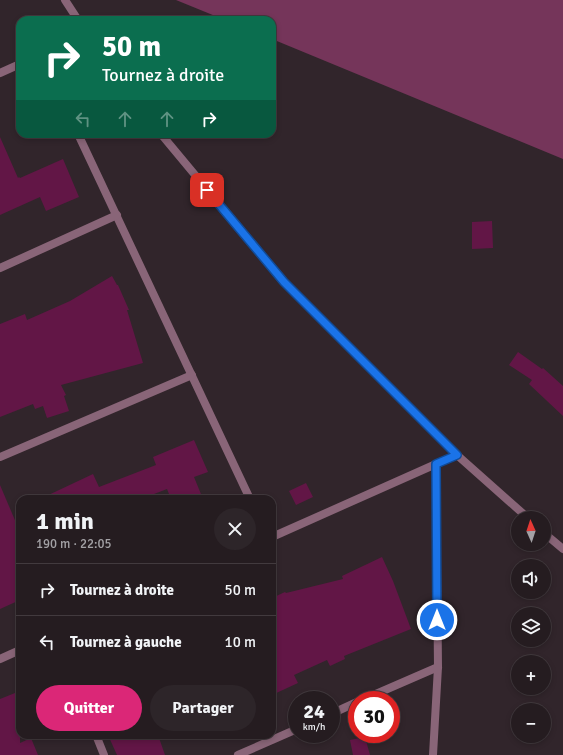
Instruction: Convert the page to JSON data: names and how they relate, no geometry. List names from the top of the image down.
{
  "north": "top",
  "page": {
    "turn": ["50 m", "Tournez à droite"],
    "heading": ["1 min", "190 m · 22:05"],
    "map_buttons": ["+", "−"],
    "list": [
      {
        "name": "Tournez à droite",
        "value": "50 m"
      },
      {
        "name": "Tournez à gauche",
        "value": "10 m"
      }
    ],
    "buttons": ["Quitter", "Partager"],
    "speed": "24 km/h",
    "limit": "30"
  }
}
